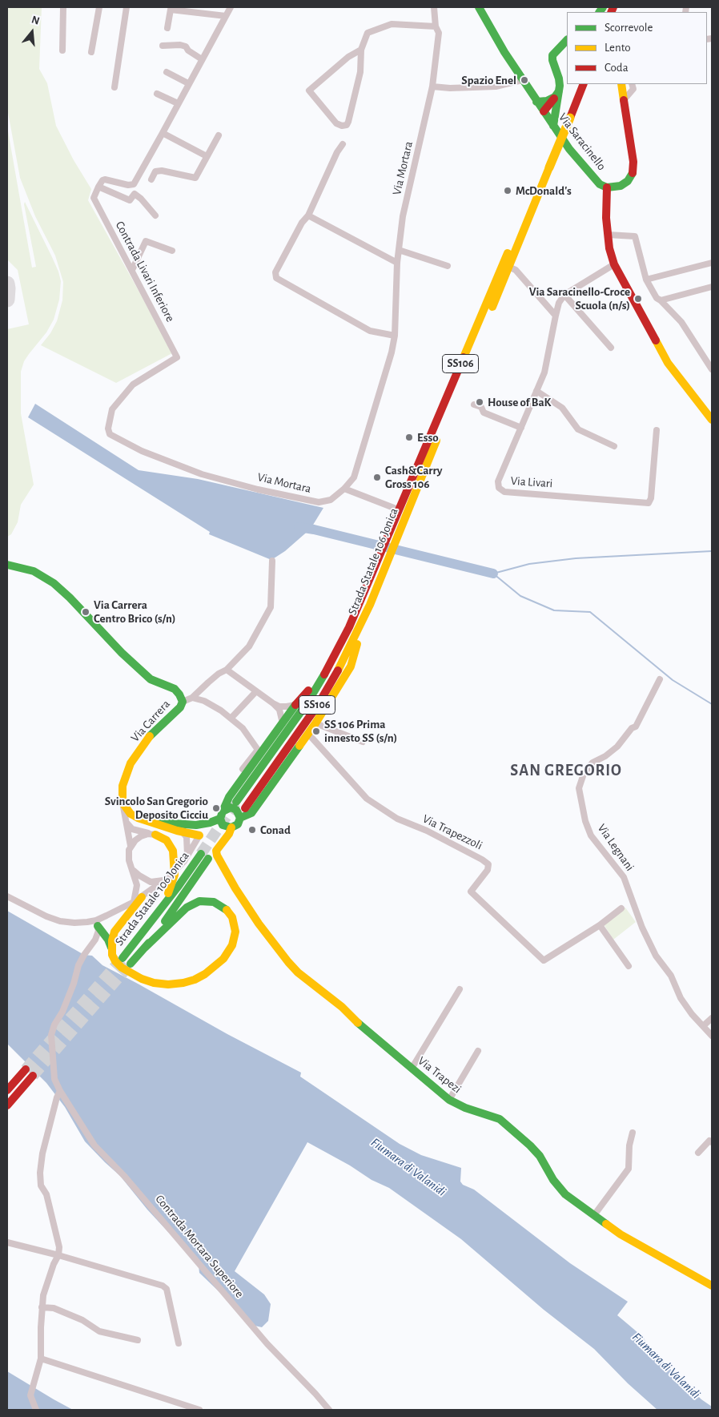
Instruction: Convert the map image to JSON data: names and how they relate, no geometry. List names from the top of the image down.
{
  "streets": {
    "main road": [
      "Via Saracinello",
      "SS106",
      "Strada Statale 106 Jonica",
      "Via Carrera",
      "Via Trapezi"
    ],
    "street": [
      "Via Mortara",
      "Contrada Livari Inferiore",
      "Via Livari",
      "Via Trapezzoli",
      "Via Legnani",
      "Contrada Mortara Superiore"
    ]
  },
  "crossings": [
    ["Via Mortara", "Contrada Livari Inferiore"]
  ],
  "districts": ["SAN GREGORIO"],
  "water": ["Fiumara di Valanidi"],
  "places": [
    "Spazio Enel",
    "McDonald's",
    "Via Saracinello-Croce Scuola (n/s)",
    "House of BaK",
    "Esso",
    "Cash&Carry Gross 106",
    "Via Carrera Centro Brico (s/n)",
    "SS 106 Prima innesto SS (s/n)",
    "Svincolo San Gregorio Deposito Cicciu",
    "Conad"
  ],
  "legend": ["Scorrevole", "Lento", "Coda"],
  "north": "top"
}
